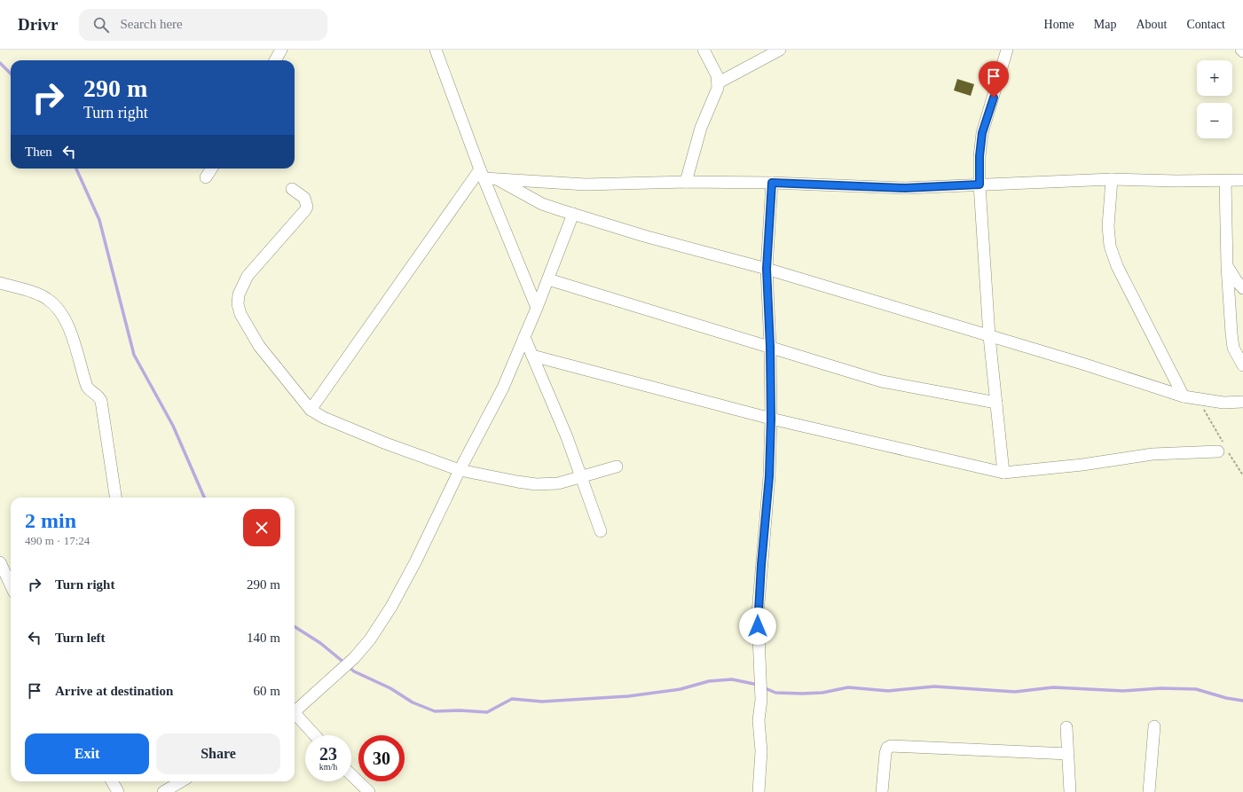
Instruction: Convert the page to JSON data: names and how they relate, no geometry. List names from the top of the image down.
{
  "page": {
    "header": "Drivr",
    "search": "Search here",
    "nav": [
      "Home",
      "Map",
      "About",
      "Contact"
    ],
    "map_buttons": ["+", "−"],
    "turn": ["290 m", "Turn right"],
    "then": "Then",
    "heading": ["2 min", "490 m · 17:24"],
    "list": [
      {
        "name": "Turn right",
        "value": "290 m"
      },
      {
        "name": "Turn left",
        "value": "140 m"
      },
      {
        "name": "Arrive at destination",
        "value": "60 m"
      }
    ],
    "buttons": ["Exit", "Share"],
    "speed": "23 km/h",
    "limit": "30"
  }
}
